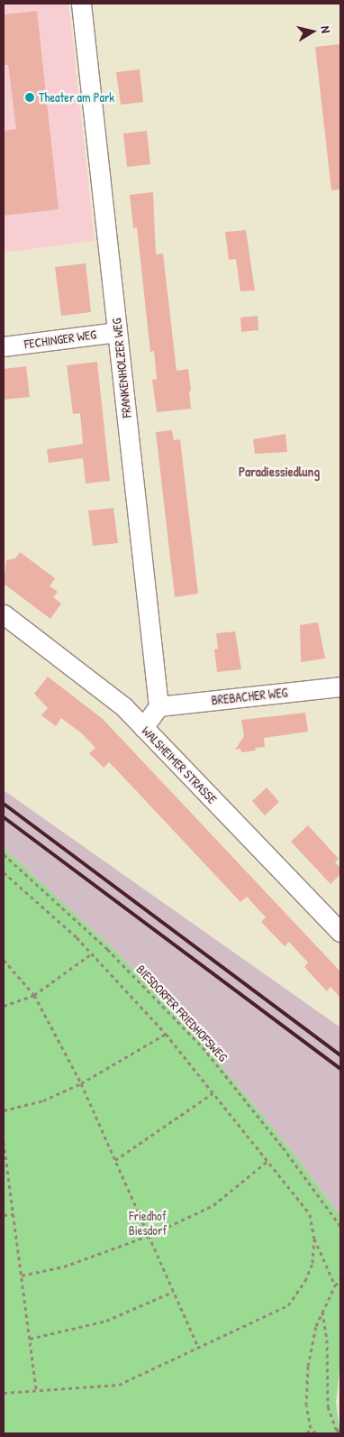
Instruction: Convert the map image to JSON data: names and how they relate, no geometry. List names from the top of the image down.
{
  "streets": {
    "street": [
      "FECHINGER WEG",
      "FRANKENHOLZER WEG",
      "BREBACHER WEG",
      "WALSHEIMER STRASSE"
    ],
    "path": ["BIESDORFER FRIEDHOFSWEG"]
  },
  "crossings": [
    ["FECHINGER WEG", "FRANKENHOLZER WEG"],
    ["FRANKENHOLZER WEG", "BREBACHER WEG"]
  ],
  "districts": ["Paradiessiedlung"],
  "parks": ["Friedhof Biesdorf"],
  "places": ["Theater am Park"],
  "north": "right"
}
